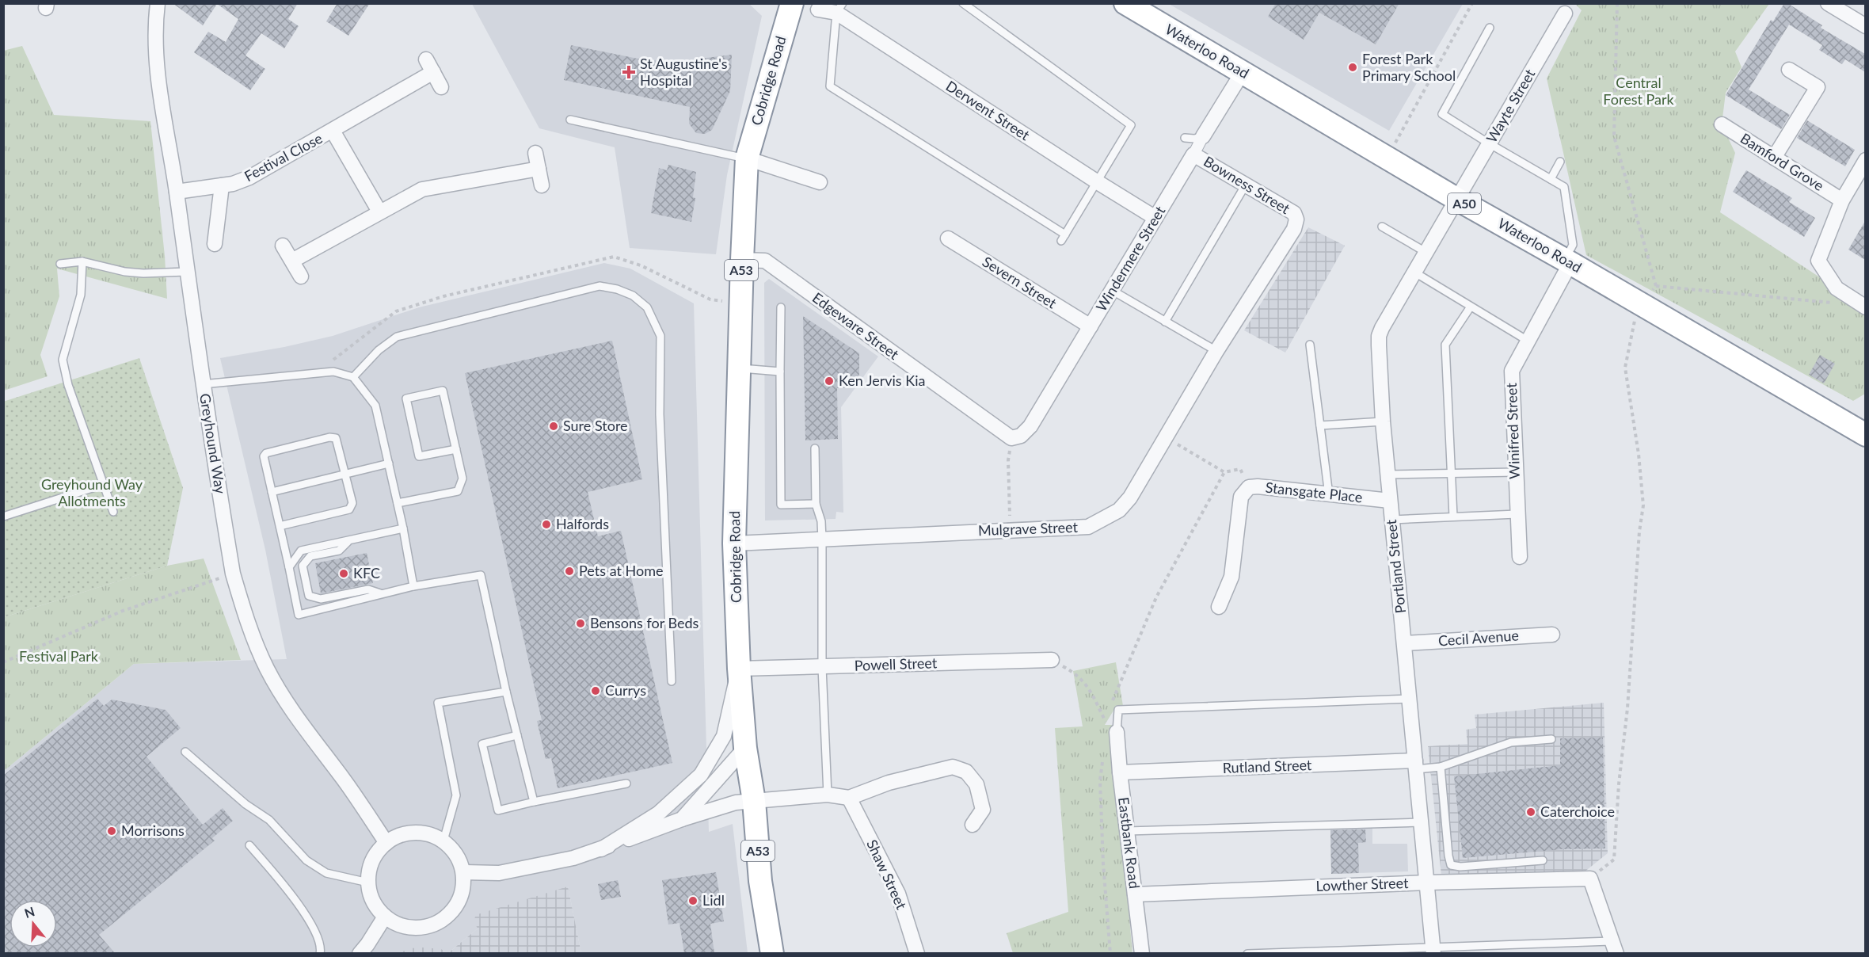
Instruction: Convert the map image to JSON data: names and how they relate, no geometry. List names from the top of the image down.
{
  "streets": {
    "highway": [
      "Waterloo Road",
      "Cobridge Road",
      "A50",
      "A53"
    ],
    "street": [
      "Wayte Street",
      "Derwent Street",
      "Festival Close",
      "Bamford Grove",
      "Bowness Street",
      "Windermere Street",
      "Severn Street",
      "Edgeware Street",
      "Winifred Street",
      "Greyhound Way",
      "Stansgate Place",
      "Mulgrave Street",
      "Portland Street",
      "Cecil Avenue",
      "Powell Street",
      "Rutland Street",
      "Eastbank Road",
      "Shaw Street",
      "Lowther Street"
    ]
  },
  "crossings": [
    ["Waterloo Road", "Wayte Street"],
    ["Waterloo Road", "Windermere Street"],
    ["Waterloo Road", "Winifred Street"],
    ["Waterloo Road", "Portland Street"],
    ["Cobridge Road", "Edgeware Street"],
    ["Cobridge Road", "Mulgrave Street"],
    ["Cobridge Road", "Powell Street"],
    ["Wayte Street", "Portland Street"],
    ["Derwent Street", "Windermere Street"],
    ["Festival Close", "Greyhound Way"],
    ["Bowness Street", "Windermere Street"],
    ["Bowness Street", "Mulgrave Street"],
    ["Windermere Street", "Severn Street"],
    ["Windermere Street", "Edgeware Street"],
    ["Stansgate Place", "Portland Street"],
    ["Portland Street", "Cecil Avenue"],
    ["Portland Street", "Rutland Street"],
    ["Portland Street", "Lowther Street"],
    ["Rutland Street", "Eastbank Road"],
    ["Eastbank Road", "Lowther Street"]
  ],
  "parks": ["Central Forest Park", "Greyhound Way Allotments", "Festival Park"],
  "places": {
    "other": [
      "Forest Park Primary School",
      "Ken Jervis Kia",
      "Sure Store",
      "Halfords",
      "Pets at Home",
      "KFC",
      "Bensons for Beds",
      "Currys",
      "Caterchoice",
      "Morrisons",
      "Lidl"
    ],
    "health": ["St Augustine's Hospital"]
  },
  "north": "top"
}
